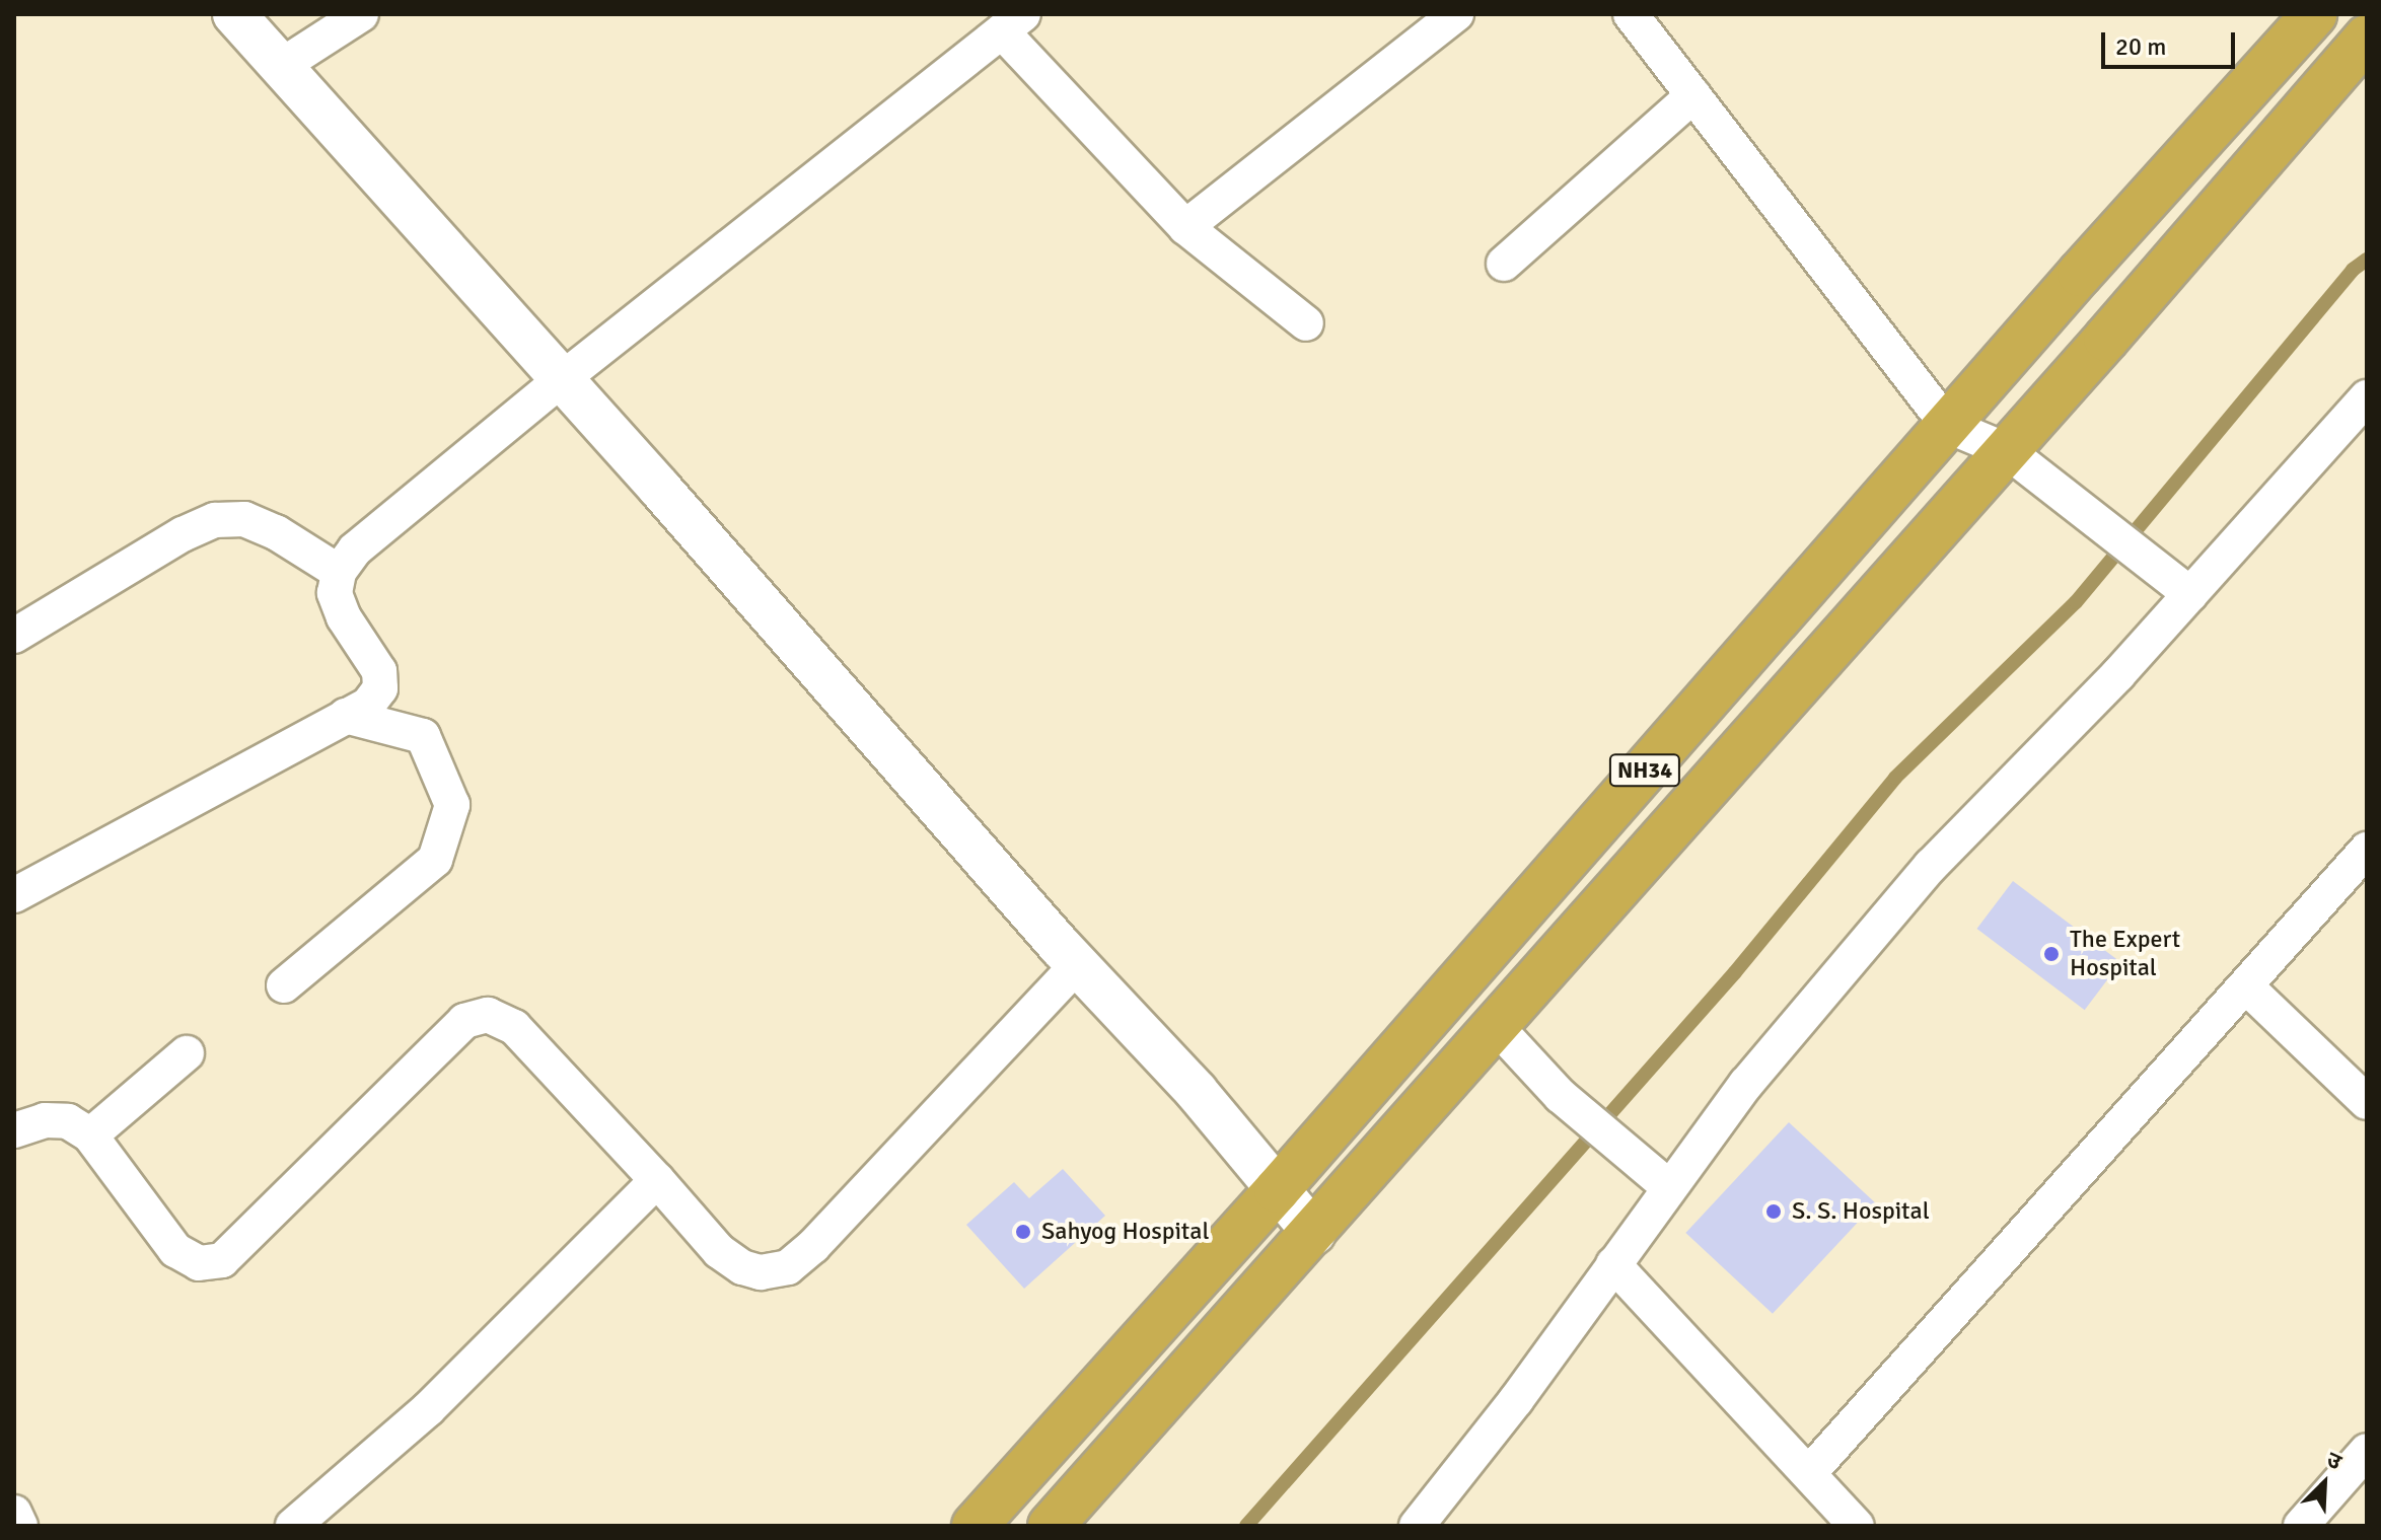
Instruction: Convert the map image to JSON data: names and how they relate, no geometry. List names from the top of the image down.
{
  "streets": {
    "highway": ["NH34"]
  },
  "places": ["The Expert Hospital", "S. S. Hospital", "Sahyog Hospital"],
  "scale_bar": "20 m",
  "north": "top right"
}
